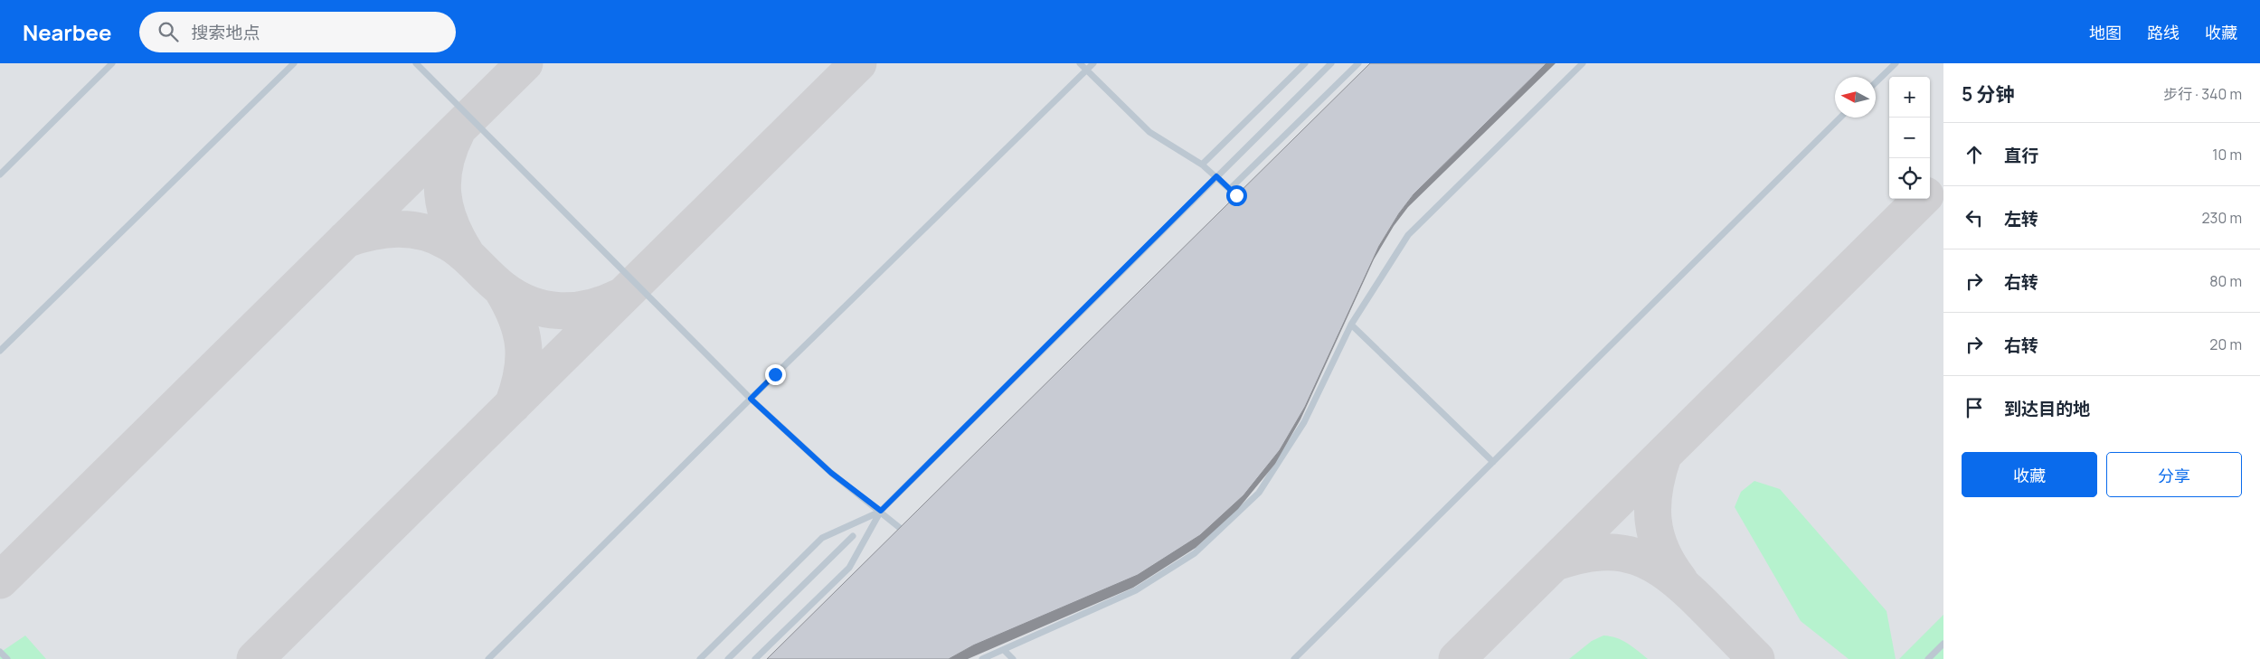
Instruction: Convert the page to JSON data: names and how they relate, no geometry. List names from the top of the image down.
{
  "north": "left",
  "page": {
    "header": "Nearbee",
    "search": "搜索地点",
    "nav": ["地图", "路线", "收藏"],
    "heading": ["5 分钟", "步行 · 340 m"],
    "map_buttons": ["+", "−"],
    "list": [
      ["直行", "10 m"],
      ["左转", "230 m"],
      ["右转", "80 m"],
      ["右转", "20 m"],
      "到达目的地"
    ],
    "buttons": ["收藏", "分享"]
  }
}
